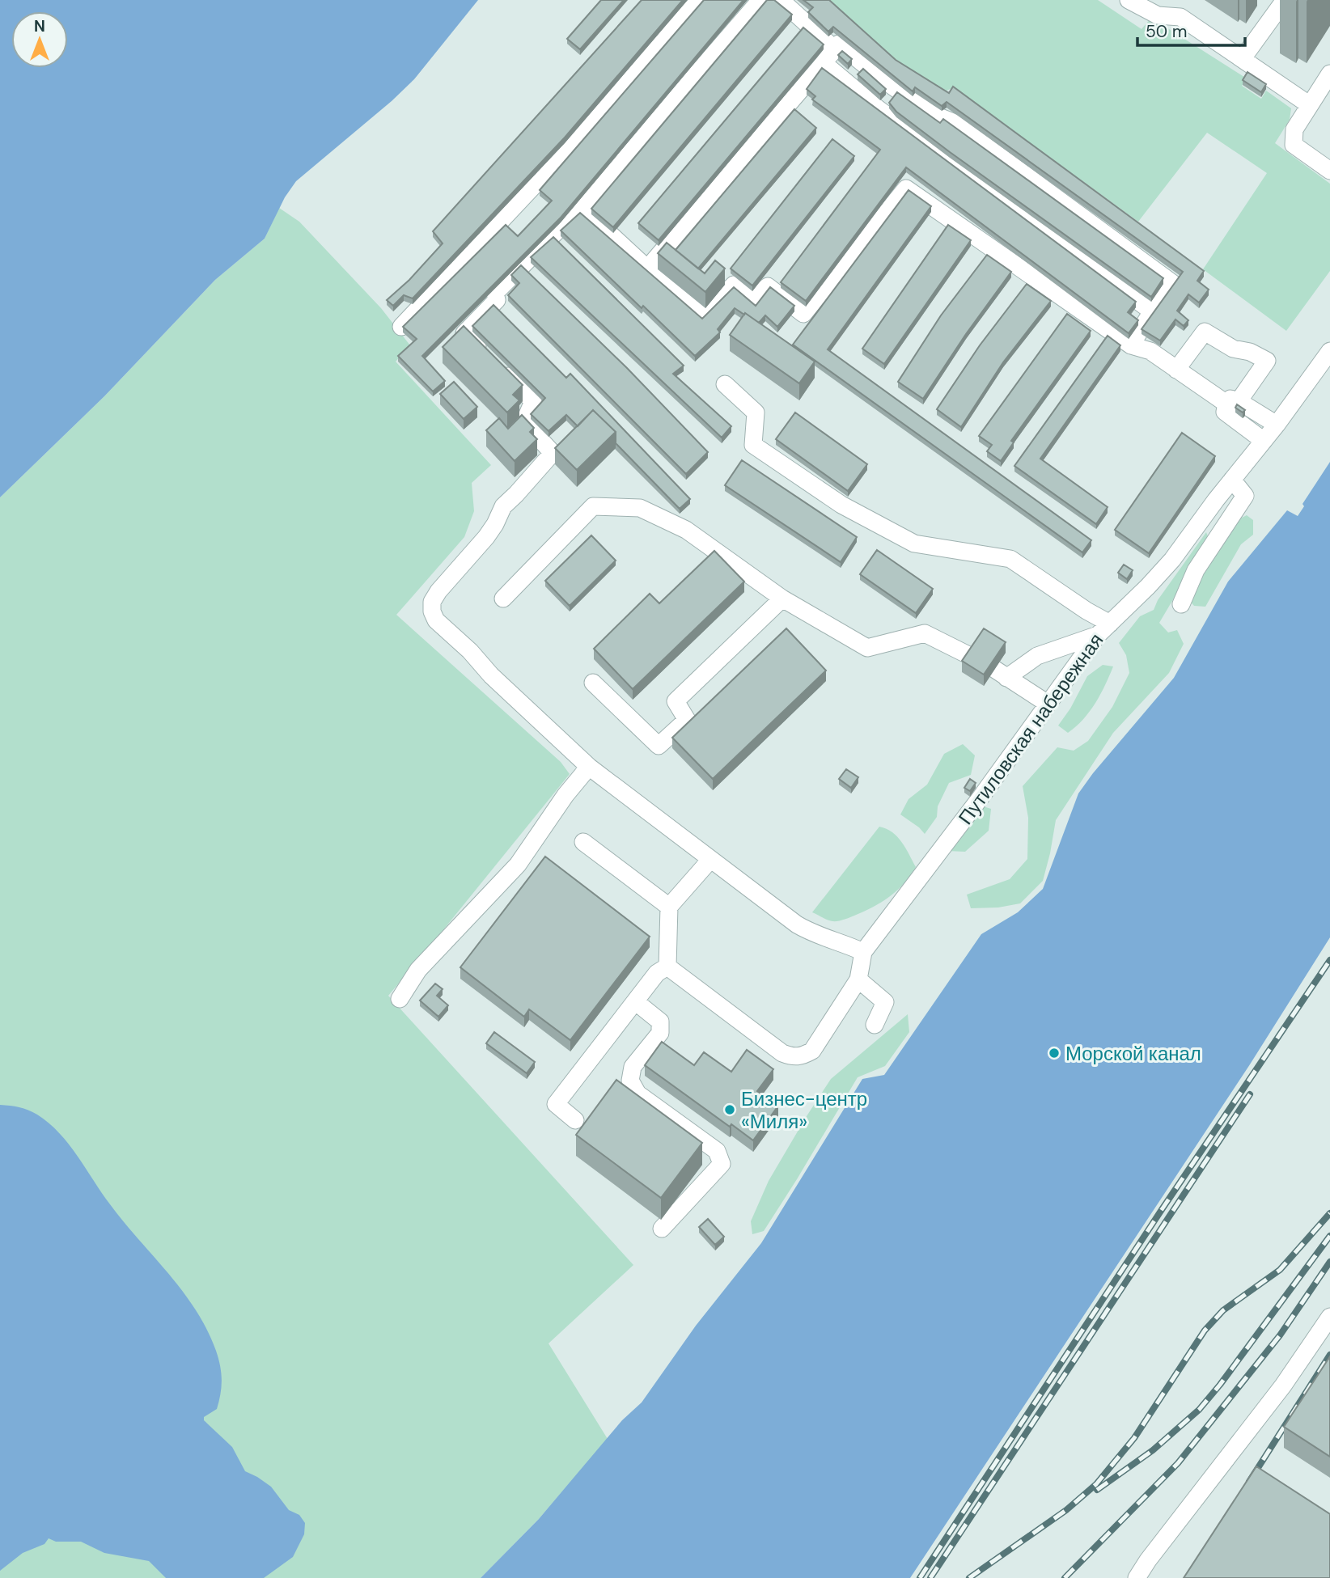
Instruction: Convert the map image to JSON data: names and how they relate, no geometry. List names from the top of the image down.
{
  "streets": {
    "street": ["Путиловская набережная"]
  },
  "places": ["Морской канал", "Бизнес-центр «Миля»"],
  "scale_bar": "50 m",
  "north": "top"
}
